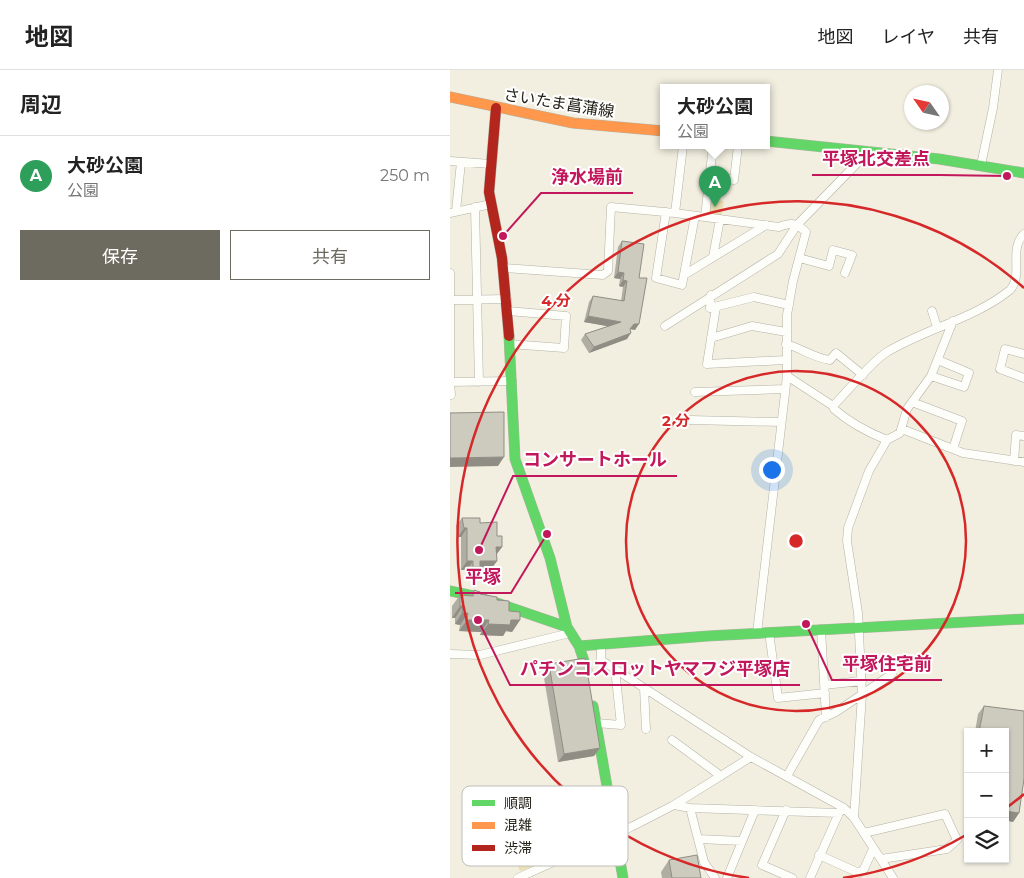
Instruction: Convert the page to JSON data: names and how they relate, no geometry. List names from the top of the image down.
{
  "streets": {
    "street": ["さいたま菖蒲線"]
  },
  "places": [
    "平塚北交差点",
    "浄水場前",
    "平塚",
    "コンサートホール",
    "パチンコスロットヤマフジ平塚店",
    "平塚住宅前"
  ],
  "legend": ["順調", "混雑", "渋滞"],
  "north": "top left",
  "page": {
    "header": "地図",
    "nav": ["地図", "レイヤ", "共有"],
    "heading": "周辺",
    "popup": ["大砂公園", "公園"],
    "list": [
      {
        "mark": "A",
        "name": "大砂公園",
        "note": "公園",
        "value": "250 m"
      }
    ],
    "pins": "A",
    "buttons": ["保存", "共有"],
    "map_buttons": ["+", "−"]
  },
  "rings": ["4 分", "2 分"]
}
